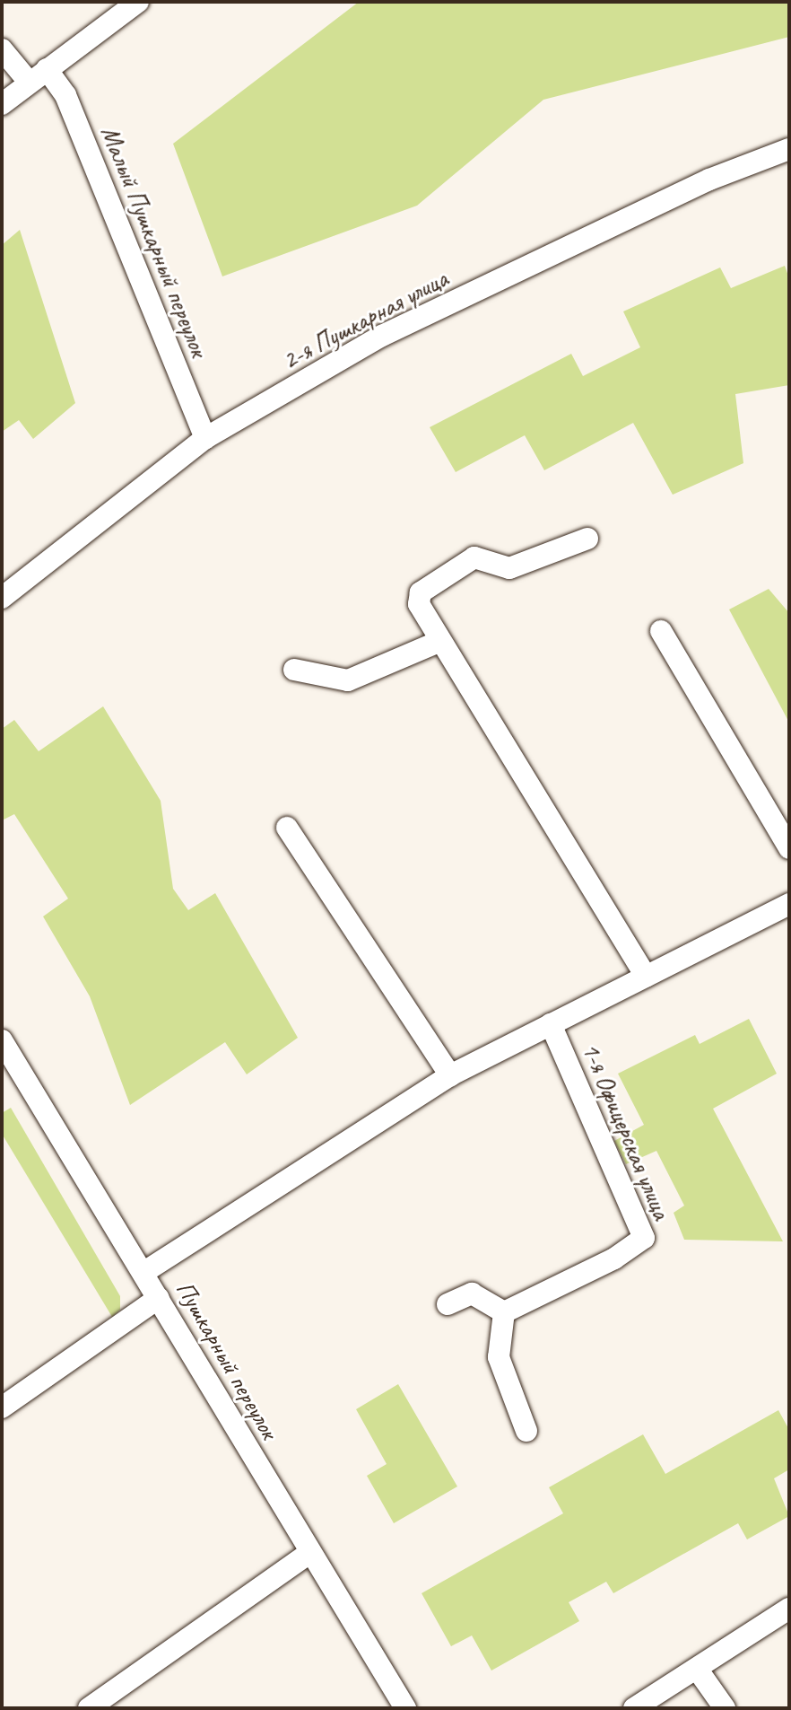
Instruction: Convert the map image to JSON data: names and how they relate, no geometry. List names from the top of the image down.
{
  "streets": {
    "street": [
      "Малый Пушкарный переулок",
      "2-я Пушкарная улица",
      "1-я Офицерская улица",
      "Пушкарный переулок"
    ]
  },
  "crossings": [
    ["Малый Пушкарный переулок", "2-я Пушкарная улица"],
    ["1-я Офицерская улица", "Пушкарный переулок"]
  ]
}
